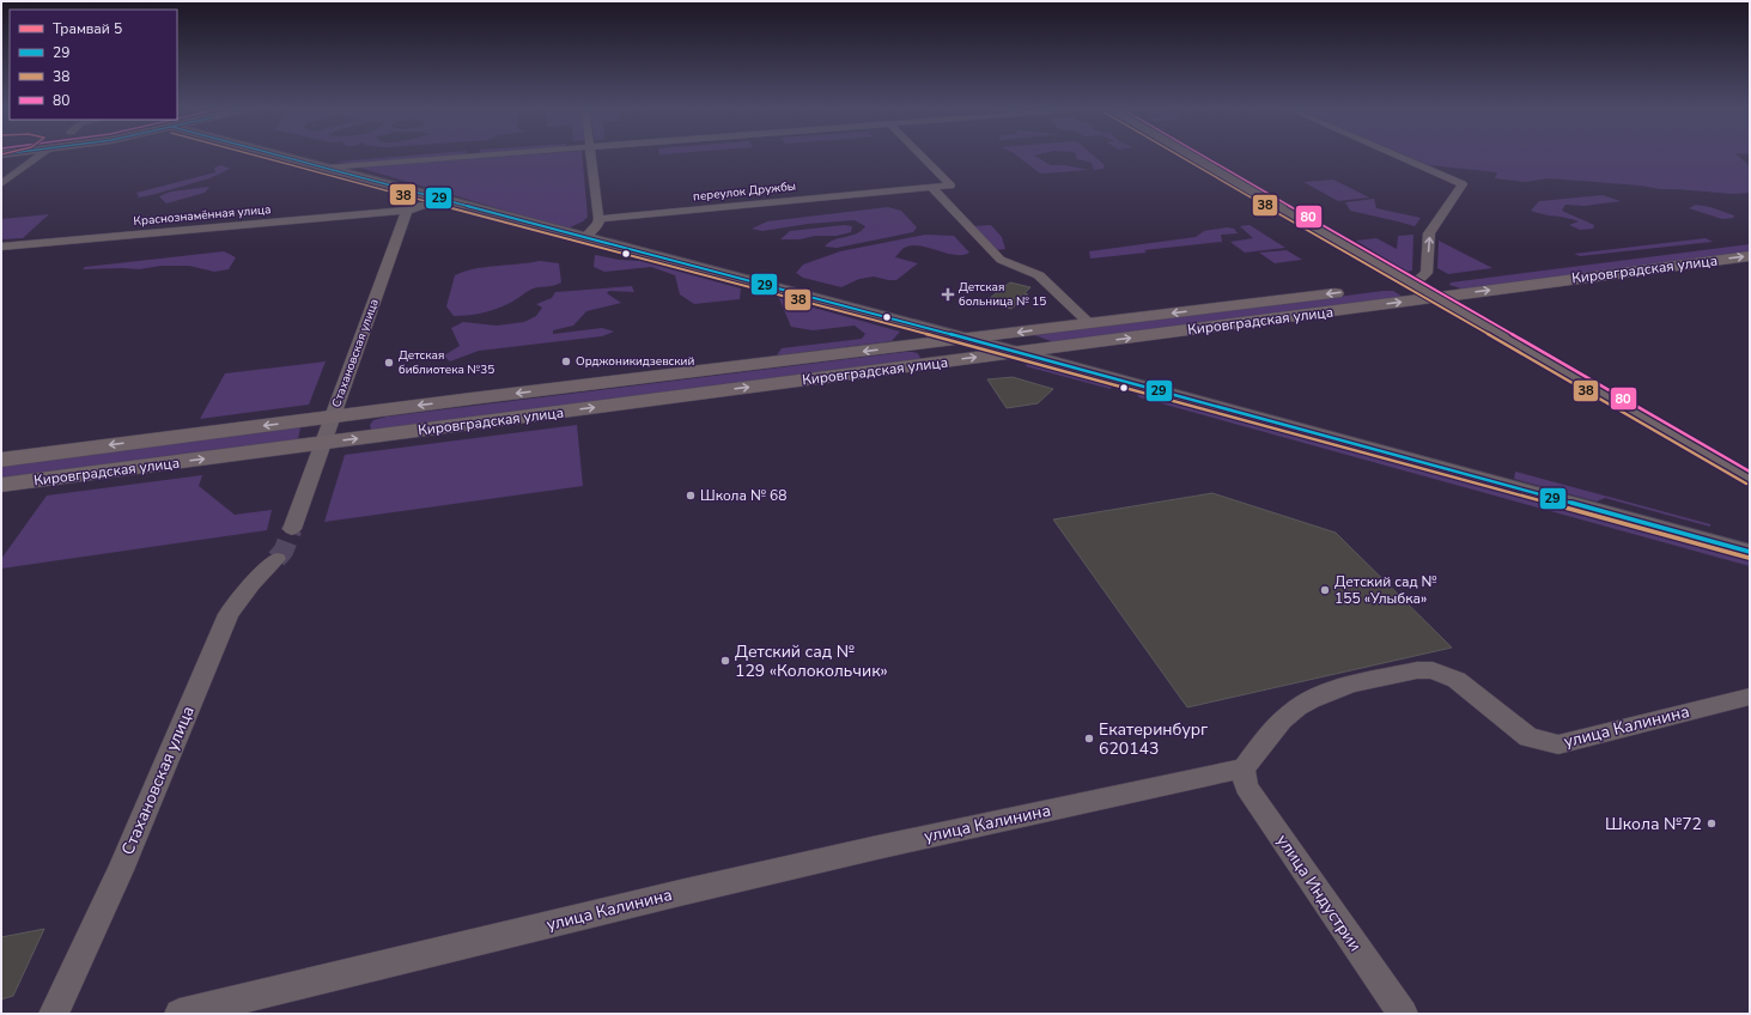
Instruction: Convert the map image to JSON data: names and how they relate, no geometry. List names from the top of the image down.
{
  "streets": {
    "main road": ["Кировградская улица"],
    "street": [
      "переулок Дружбы",
      "Краснознамённая улица",
      "Стахановская улица",
      "улица Калинина",
      "улица Индустрии"
    ]
  },
  "crossings": [
    ["Краснознамённая улица", "Стахановская улица"],
    ["Кировградская улица", "Стахановская улица"],
    ["улица Калинина", "улица Индустрии"]
  ],
  "places": {
    "health": ["Детская больница № 15"],
    "other": [
      "Орджоникидзевский",
      "Детская библиотека №35",
      "Школа № 68",
      "Детский сад № 155 «Улыбка»",
      "Детский сад № 129 «Колокольчик»",
      "Екатеринбург 620143",
      "Школа №72"
    ]
  },
  "lines": ["transit line 29", "transit line 38", "transit line 80"],
  "legend": [
    "Трамвай 5",
    "29",
    "38",
    "80"
  ]
}
